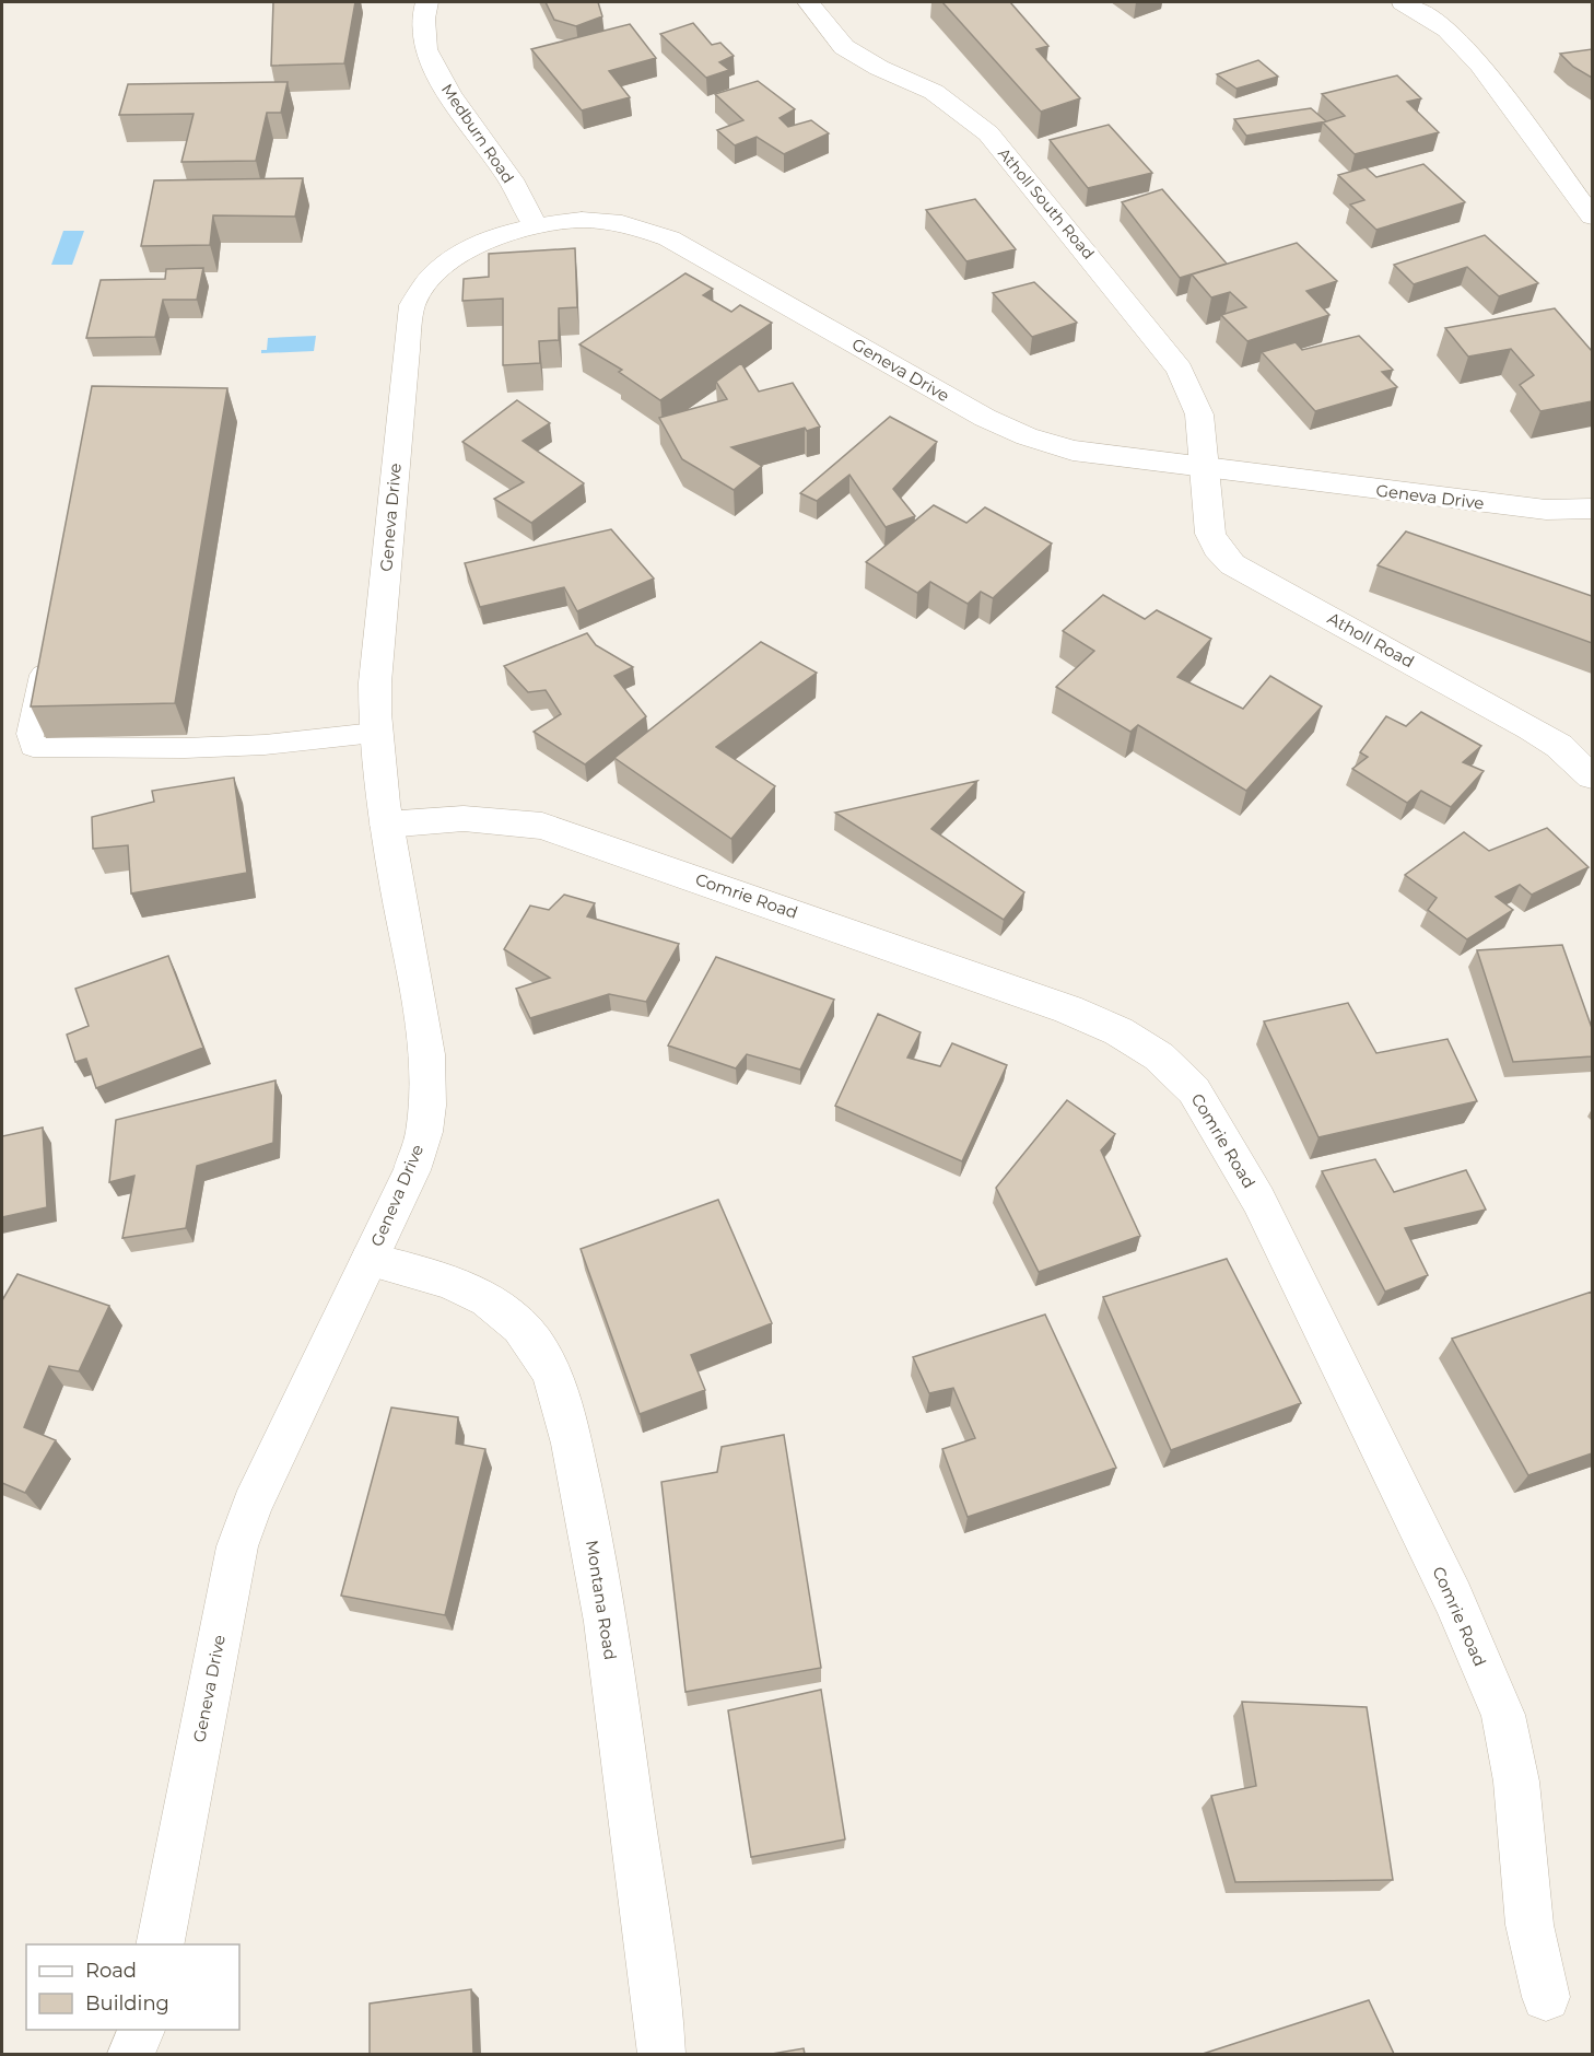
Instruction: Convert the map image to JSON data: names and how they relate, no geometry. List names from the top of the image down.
{
  "streets": {
    "street": [
      "Medburn Road",
      "Atholl South Road",
      "Geneva Drive",
      "Atholl Road",
      "Comrie Road",
      "Montana Road"
    ]
  },
  "crossings": [
    ["Medburn Road", "Geneva Drive"],
    ["Atholl South Road", "Geneva Drive"],
    ["Atholl South Road", "Atholl Road"],
    ["Geneva Drive", "Atholl Road"],
    ["Geneva Drive", "Comrie Road"],
    ["Geneva Drive", "Montana Road"]
  ],
  "legend": ["Road", "Building"]
}
